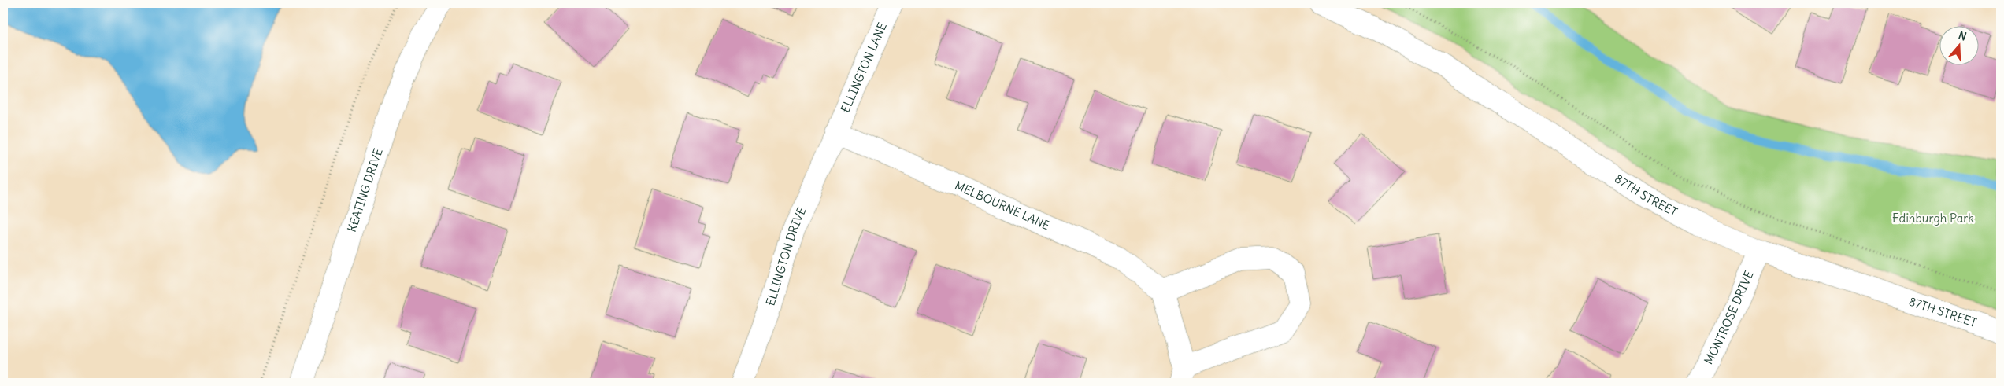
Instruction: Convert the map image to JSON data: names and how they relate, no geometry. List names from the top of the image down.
{
  "streets": {
    "street": [
      "ELLINGTON LANE",
      "KEATING DRIVE",
      "87TH STREET",
      "MELBOURNE LANE",
      "ELLINGTON DRIVE",
      "MONTROSE DRIVE"
    ]
  },
  "crossings": [
    ["ELLINGTON LANE", "MELBOURNE LANE"],
    ["ELLINGTON LANE", "ELLINGTON DRIVE"],
    ["87TH STREET", "MONTROSE DRIVE"],
    ["MELBOURNE LANE", "ELLINGTON DRIVE"]
  ],
  "parks": ["Edinburgh Park"],
  "north": "top"
}
